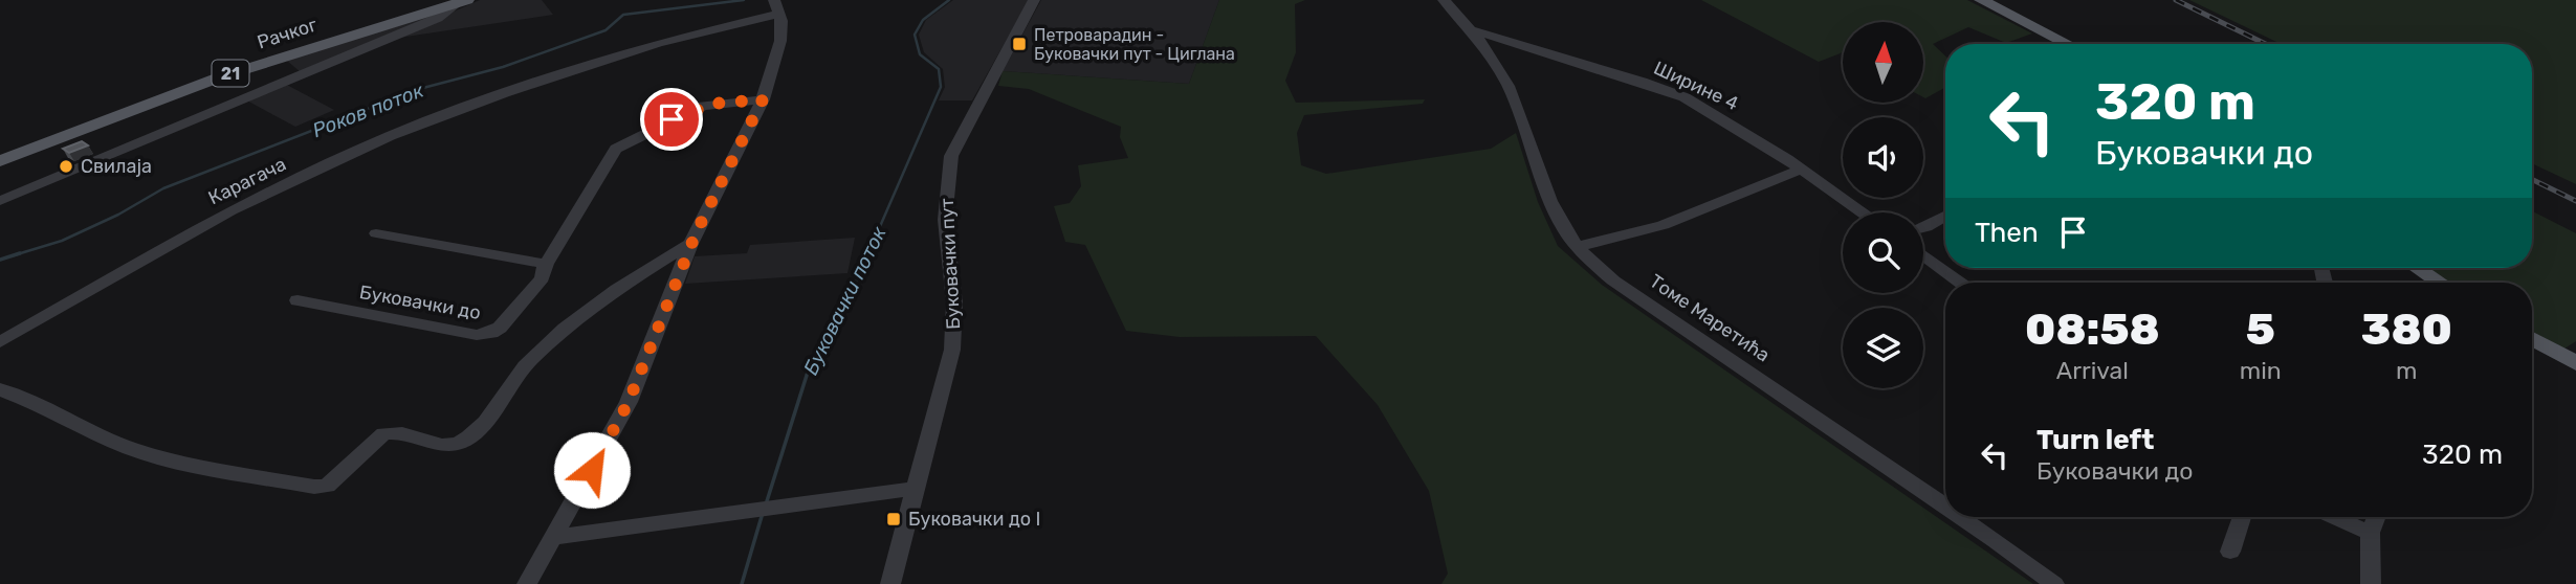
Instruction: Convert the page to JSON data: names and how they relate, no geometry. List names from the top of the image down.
{
  "streets": {
    "main road": ["Рачког", "21"],
    "street": [
      "Ширине 4",
      "Карагача",
      "Буковачки пут",
      "Буковачки до",
      "Томе Маретића"
    ]
  },
  "crossings": [
    ["Ширине 4", "Томе Маретића"]
  ],
  "water": ["Роков поток", "Буковачки поток"],
  "places": {
    "transit": ["Петроварадин - Буковачки пут - Циглана", "Буковачки до I"],
    "other": ["Свилаја"]
  },
  "north": "top",
  "page": {
    "turn": ["320 m", "Буковачки до"],
    "then": "Then",
    "eta": [
      "08:58",
      "Arrival",
      "5",
      "min",
      "380",
      "m"
    ],
    "list": [
      {
        "name": "Turn left",
        "note": "Буковачки до",
        "value": "320 m"
      }
    ]
  }
}
